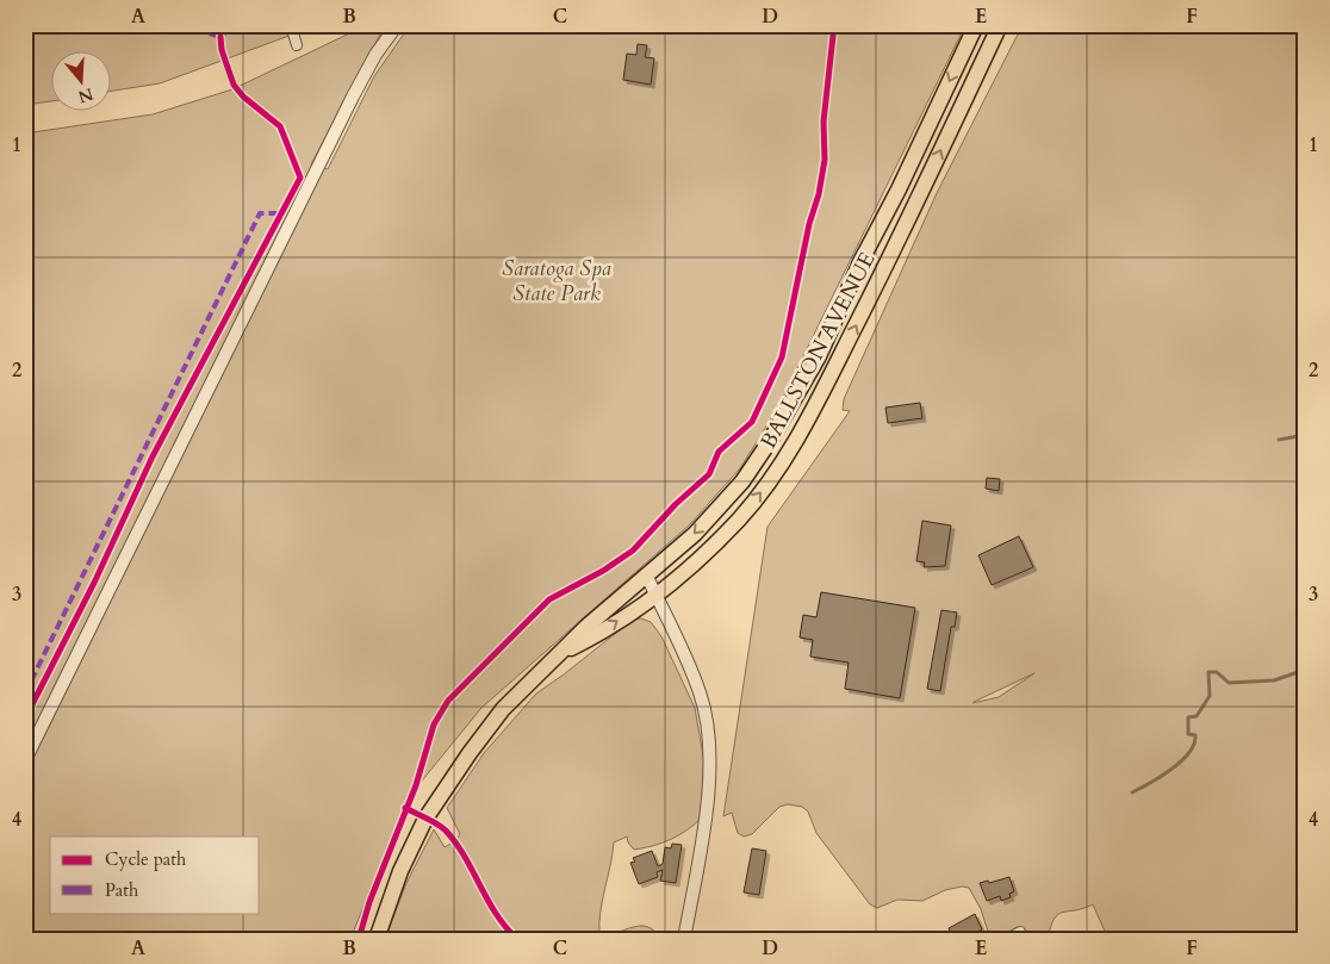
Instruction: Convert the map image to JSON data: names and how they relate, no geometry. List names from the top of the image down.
{
  "streets": {
    "highway": ["BALLSTON AVENUE"]
  },
  "parks": ["Saratoga Spa State Park"],
  "legend": ["Cycle path", "Path"],
  "north": "bottom",
  "grid": {
    "columns": [
      "A",
      "B",
      "C",
      "D",
      "E",
      "F"
    ],
    "rows": [
      "1",
      "2",
      "3",
      "4"
    ]
  }
}
